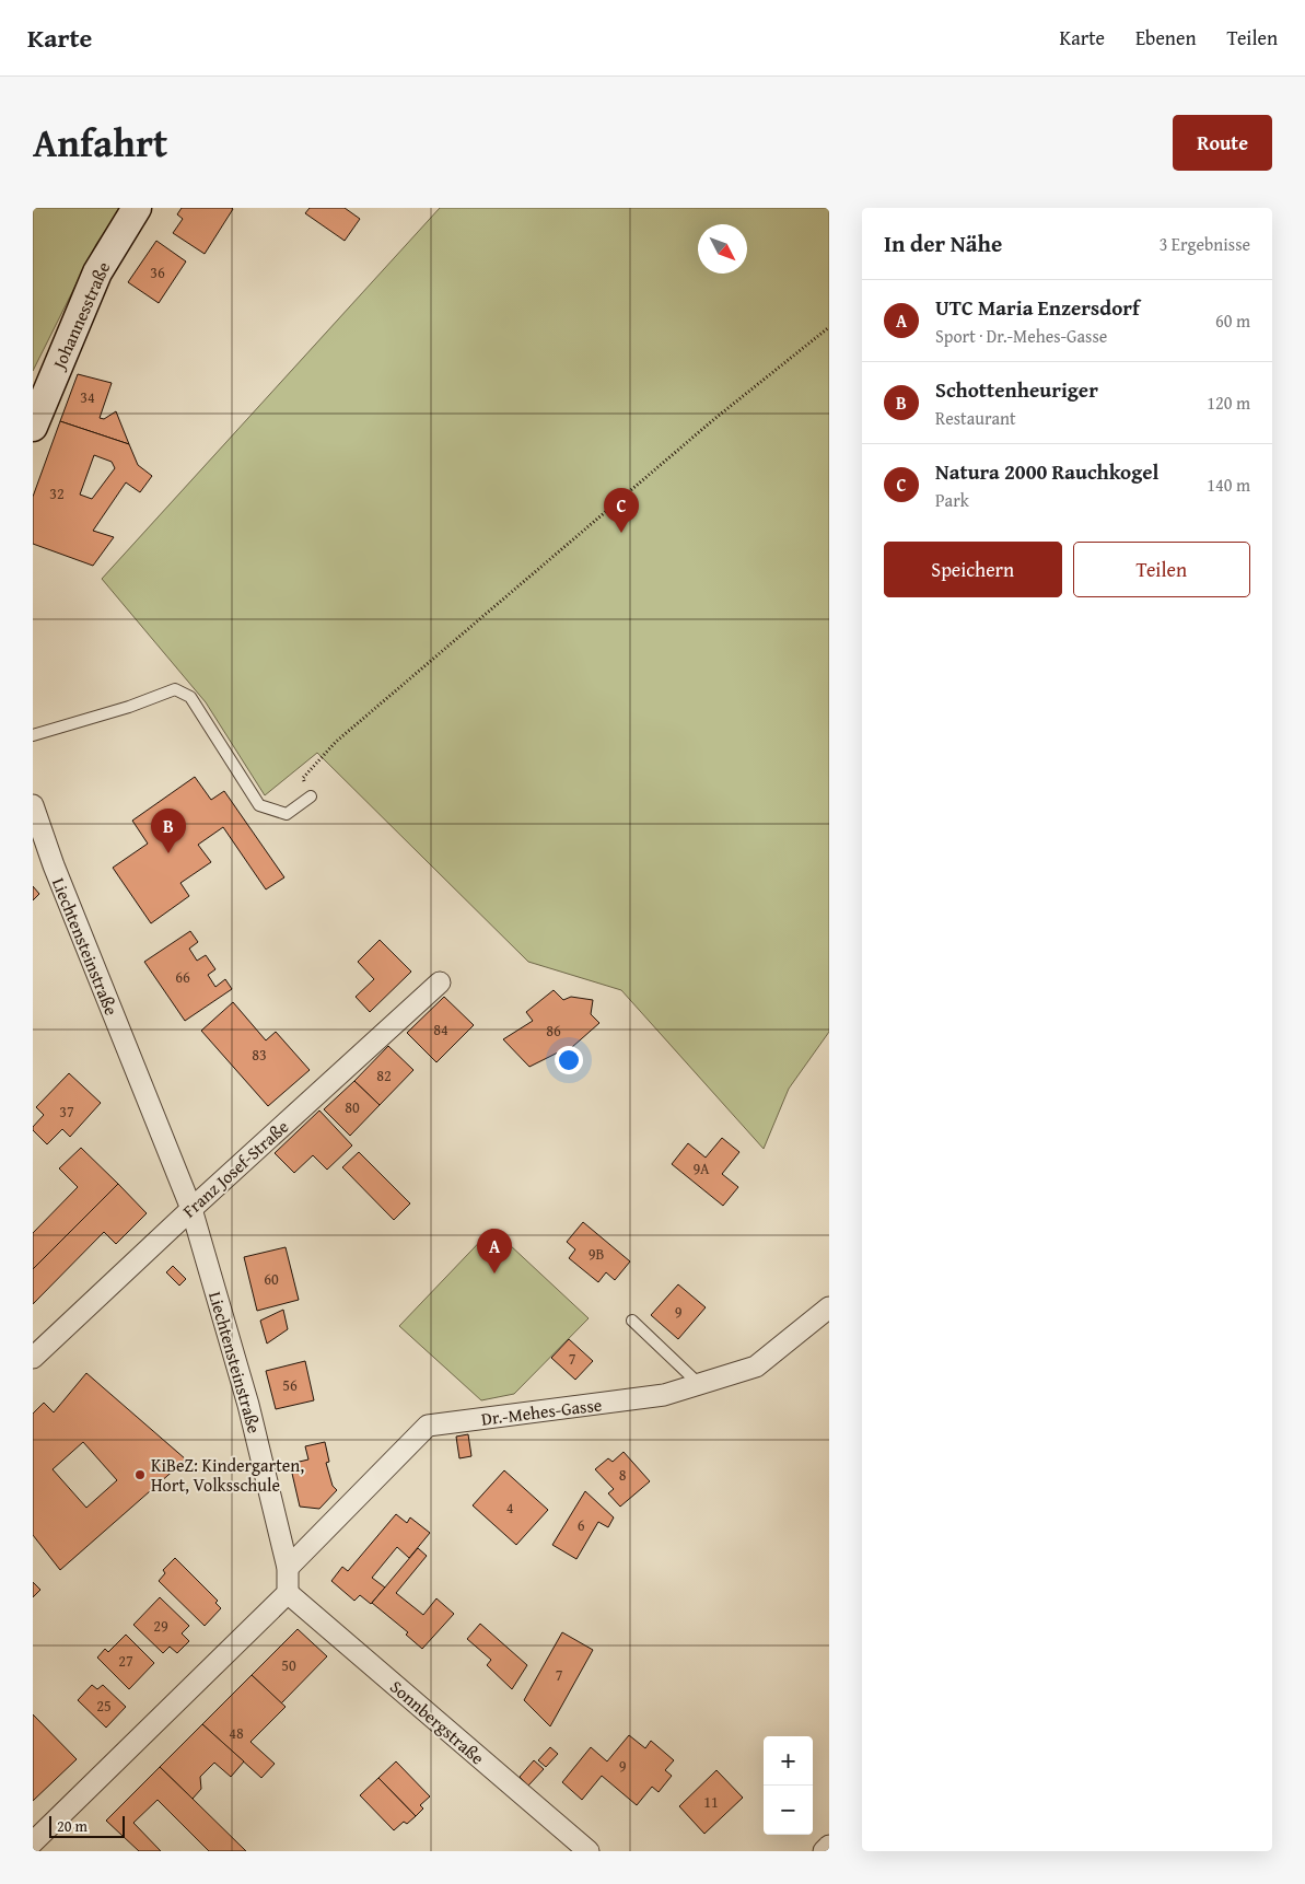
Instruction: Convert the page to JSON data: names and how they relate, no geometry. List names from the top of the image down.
{
  "streets": {
    "main road": ["Johannesstraße"],
    "street": [
      "Liechtensteinstraße",
      "Franz Josef-Straße",
      "Dr.-Mehes-Gasse",
      "Sonnbergstraße"
    ]
  },
  "crossings": [
    ["Liechtensteinstraße", "Franz Josef-Straße"],
    ["Liechtensteinstraße", "Dr.-Mehes-Gasse"],
    ["Liechtensteinstraße", "Sonnbergstraße"]
  ],
  "places": ["KiBeZ: Kindergarten, Hort, Volksschule"],
  "house_numbers": [
    "36",
    "34",
    "32",
    "66",
    "84",
    "86",
    "83",
    "82",
    "80",
    "37",
    "9A",
    "9B",
    "60",
    "9",
    "7",
    "56",
    "8",
    "4",
    "6",
    "29",
    "27",
    "50",
    "7",
    "25",
    "48",
    "9",
    "11"
  ],
  "scale_bar": "20 m",
  "north": "bottom right",
  "page": {
    "header": "Karte",
    "nav": ["Karte", "Ebenen", "Teilen"],
    "title": "Anfahrt",
    "buttons": [
      "Route",
      ["Speichern", "Teilen"]
    ],
    "heading": ["In der Nähe", "3 Ergebnisse"],
    "list": [
      {
        "mark": "A",
        "name": "UTC Maria Enzersdorf",
        "note": "Sport · Dr.-Mehes-Gasse",
        "value": "60 m"
      },
      {
        "mark": "B",
        "name": "Schottenheuriger",
        "note": "Restaurant",
        "value": "120 m"
      },
      {
        "mark": "C",
        "name": "Natura 2000 Rauchkogel",
        "note": "Park",
        "value": "140 m"
      }
    ],
    "pins": ["C", "B", "A"],
    "map_buttons": ["+", "−"],
    "scale": "20 m"
  }
}
